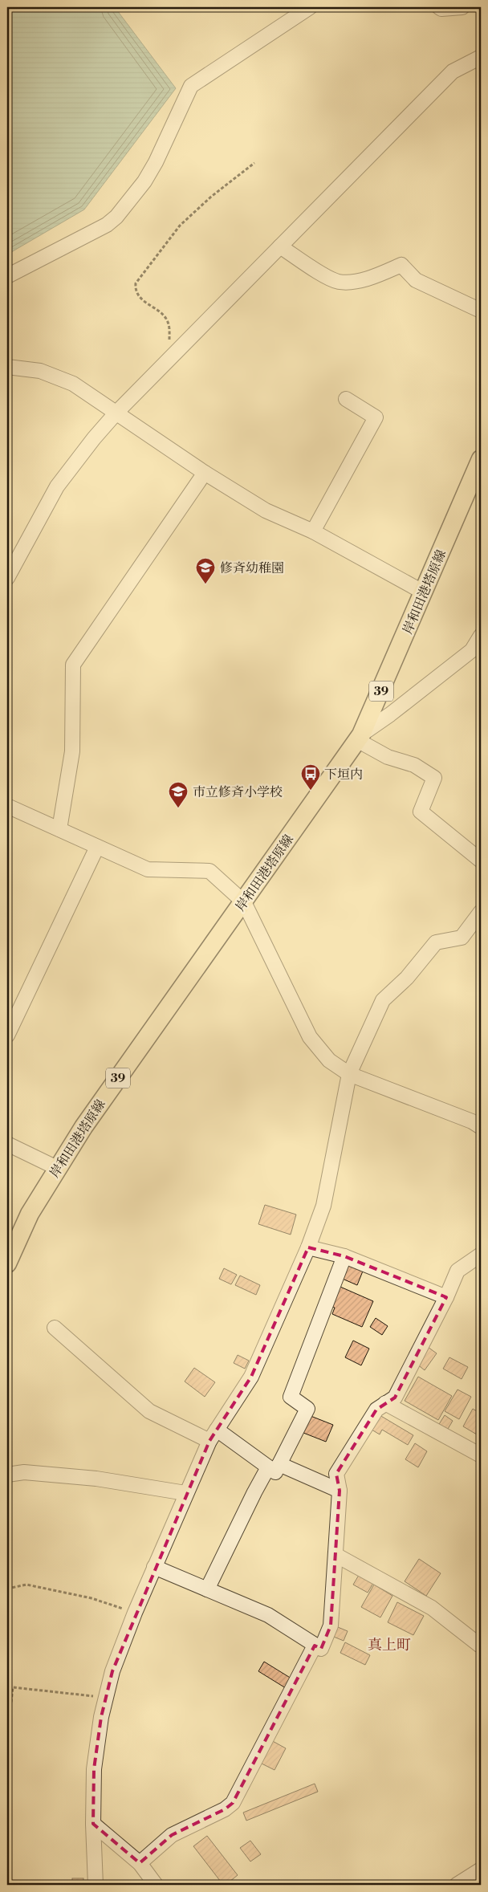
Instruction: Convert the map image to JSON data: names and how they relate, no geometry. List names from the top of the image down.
{
  "streets": {
    "main road": ["岸和田港塔原線", "39"]
  },
  "districts": ["真上町"],
  "places": {
    "school or university": ["修斉幼稚園", "市立修斉小学校"],
    "bus stop": ["下垣内"]
  }
}
